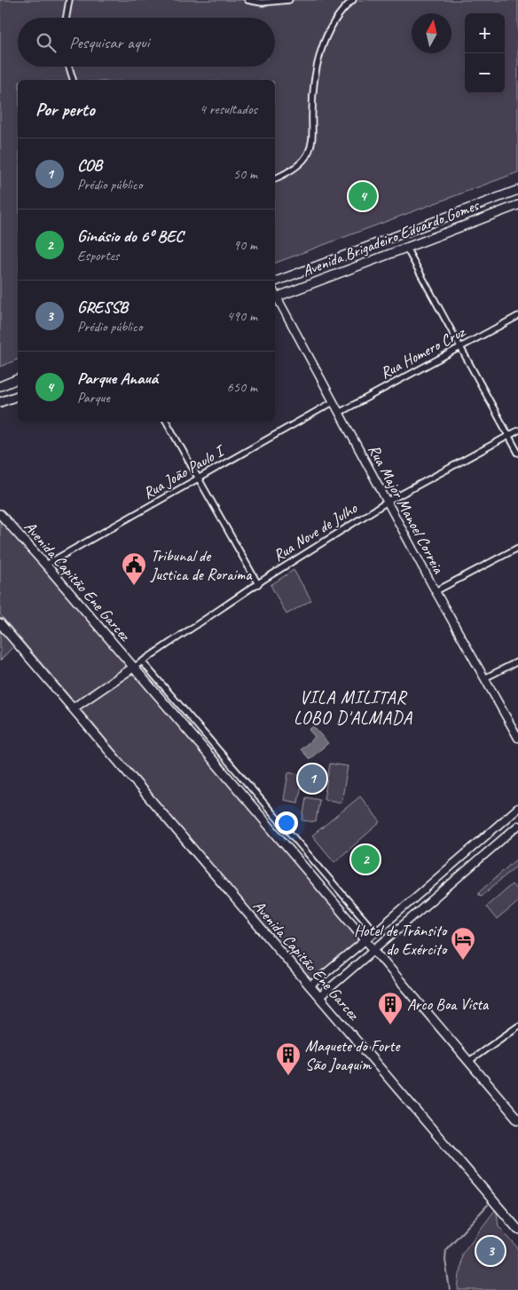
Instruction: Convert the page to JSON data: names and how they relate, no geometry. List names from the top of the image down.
{
  "streets": {
    "main road": ["Avenida Brigadeiro Eduardo Gomes", "Avenida Capitão Ene Garcez"],
    "street": [
      "Rua Homero Cruz",
      "Rua João Paulo I",
      "Rua Major Manoel Correia",
      "Rua Nove de Julho"
    ]
  },
  "crossings": [
    ["Rua Homero Cruz", "Rua Major Manoel Correia"],
    ["Rua João Paulo I", "Rua Major Manoel Correia"],
    ["Rua João Paulo I", "Avenida Capitão Ene Garcez"],
    ["Rua Major Manoel Correia", "Rua Nove de Julho"],
    ["Rua Nove de Julho", "Avenida Capitão Ene Garcez"]
  ],
  "districts": ["VILA MILITAR LOBO D'ALMADA"],
  "places": {
    "public building": ["Tribunal de Justica de Roraima"],
    "hotel": ["Hotel de Trânsito do Exército"],
    "building": ["Arco Boa Vista", "Maquete do Forte São Joaquim"]
  },
  "north": "top",
  "page": {
    "map_buttons": ["+", "−"],
    "search": "Pesquisar aqui",
    "heading": ["Por perto", "4 resultados"],
    "list": [
      {
        "mark": "1",
        "name": "COB",
        "note": "Prédio público",
        "value": "50 m"
      },
      {
        "mark": "2",
        "name": "Ginásio do 6º BEC",
        "note": "Esportes",
        "value": "90 m"
      },
      {
        "mark": "3",
        "name": "GRESSB",
        "note": "Prédio público",
        "value": "490 m"
      },
      {
        "mark": "4",
        "name": "Parque Anauá",
        "note": "Parque",
        "value": "650 m"
      }
    ],
    "pins": [
      "4",
      "1",
      "2",
      "3"
    ]
  }
}
